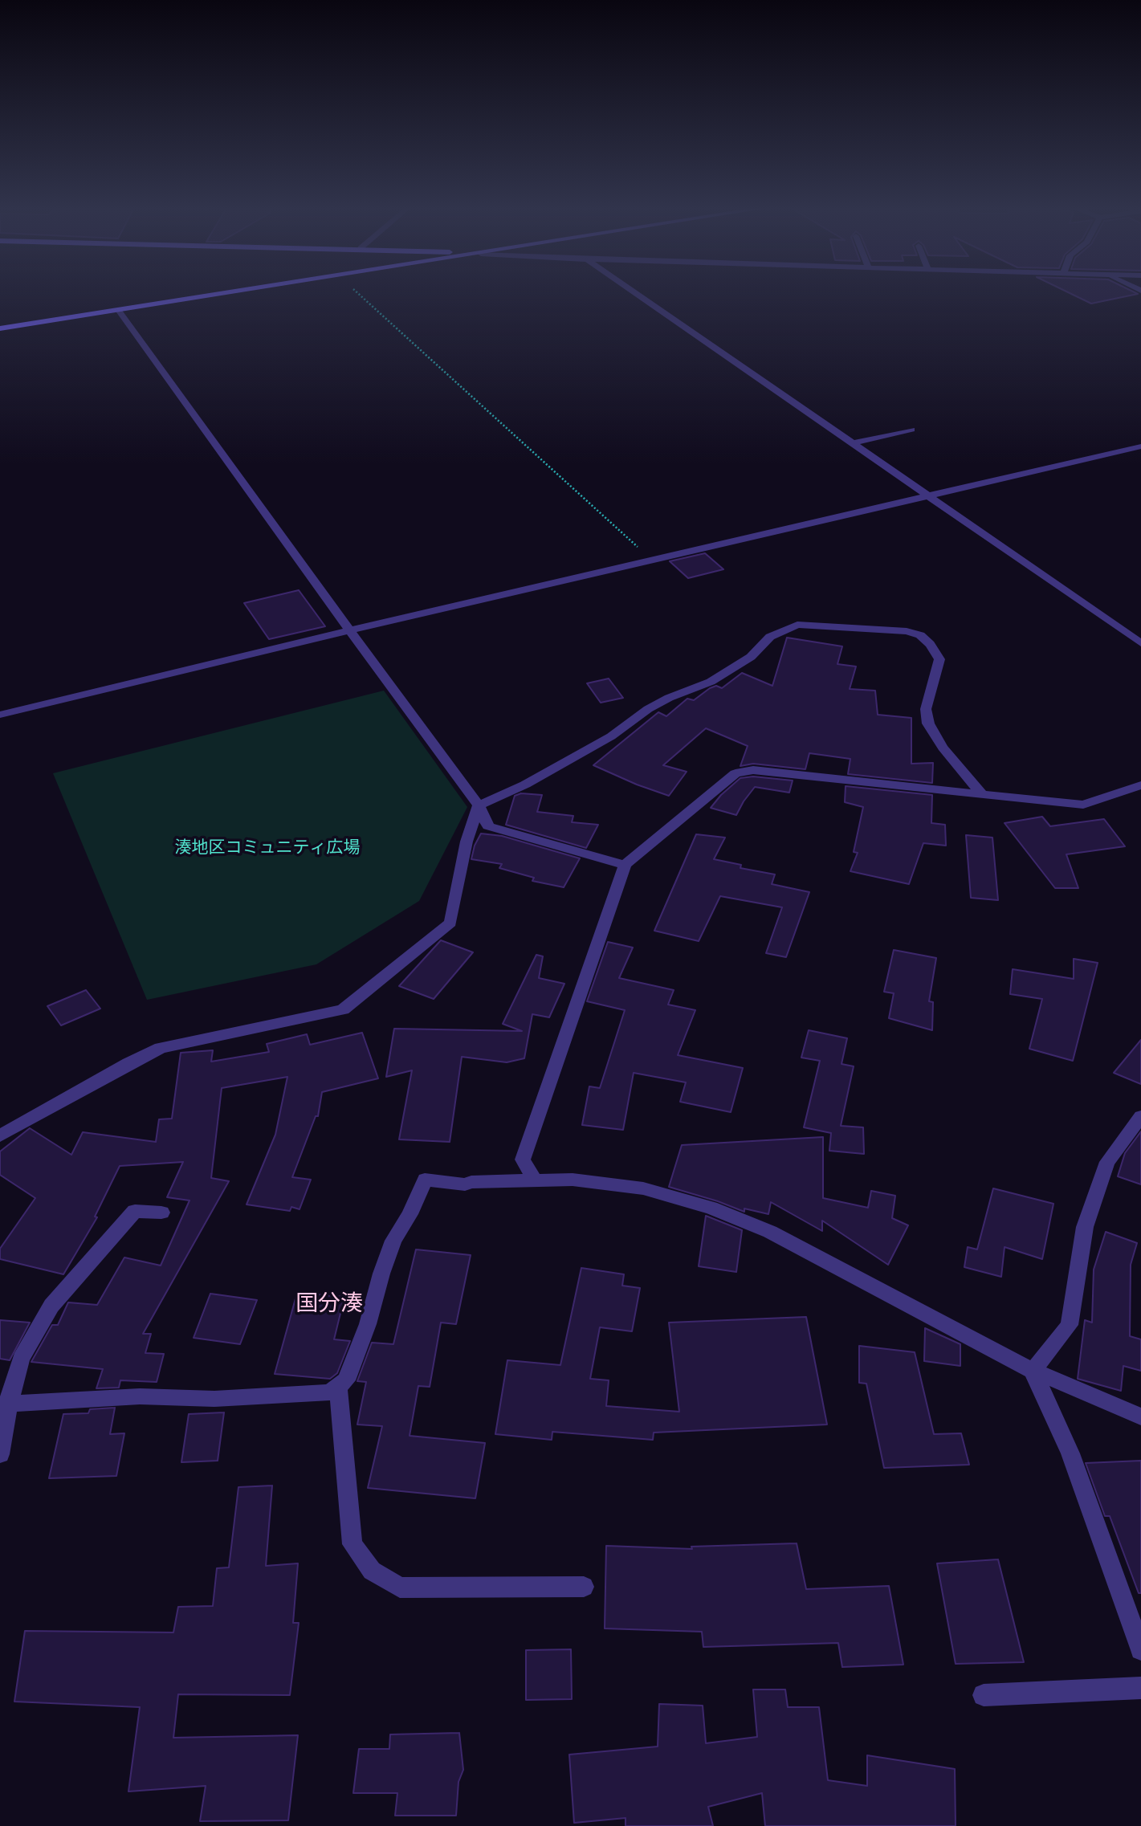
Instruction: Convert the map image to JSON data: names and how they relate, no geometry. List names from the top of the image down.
{
  "districts": ["国分湊"],
  "parks": ["湊地区コミュニティ広場"]
}
